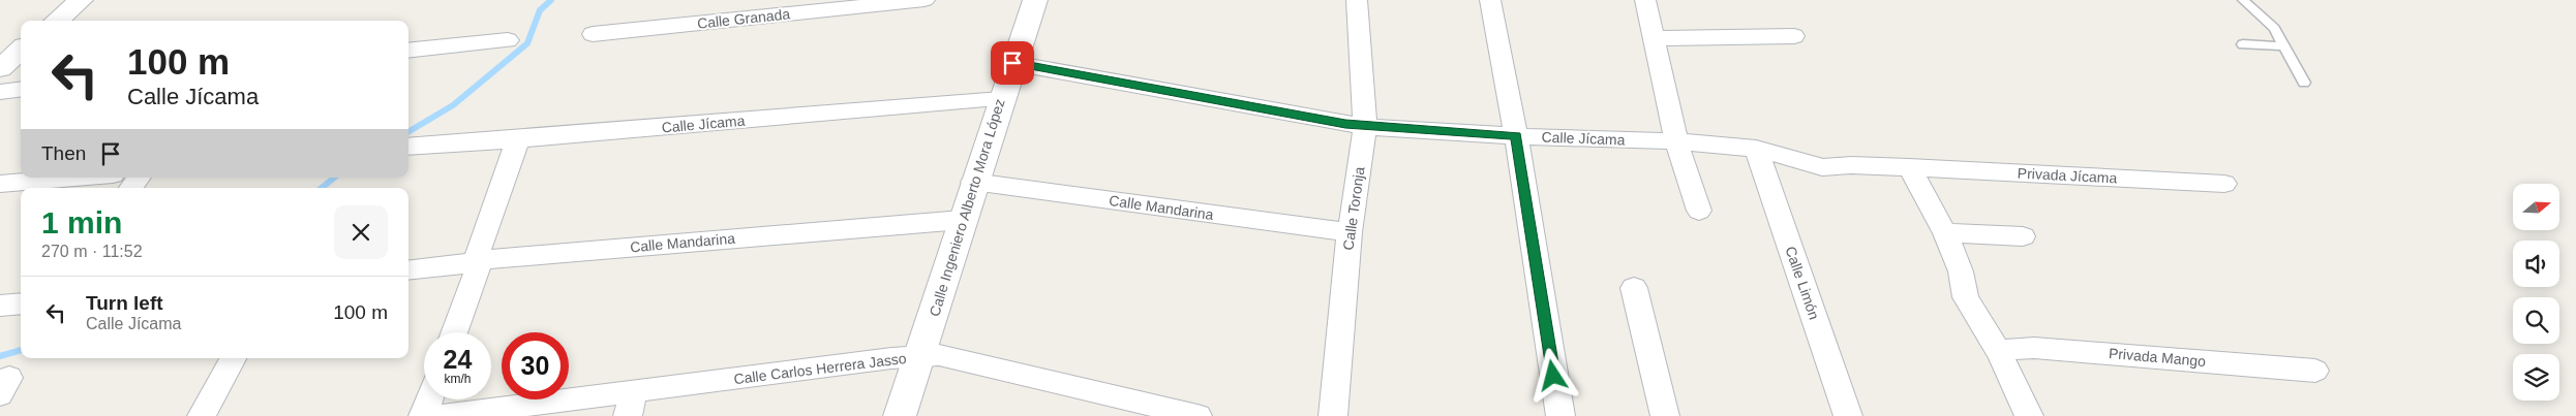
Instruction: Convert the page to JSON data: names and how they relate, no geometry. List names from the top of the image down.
{
  "streets": {
    "street": [
      "Calle Granada",
      "Calle Jícama",
      "Privada Jícama",
      "Calle Ingeniero Alberto Mora López",
      "Calle Mandarina",
      "Calle Toronja",
      "Calle Limón",
      "Privada Mango",
      "Calle Carlos Herrera Jasso"
    ]
  },
  "crossings": [
    ["Calle Jícama", "Privada Jícama"],
    ["Calle Jícama", "Calle Ingeniero Alberto Mora López"],
    ["Calle Jícama", "Calle Toronja"],
    ["Calle Jícama", "Calle Limón"],
    ["Calle Ingeniero Alberto Mora López", "Calle Mandarina"],
    ["Calle Ingeniero Alberto Mora López", "Calle Carlos Herrera Jasso"],
    ["Calle Mandarina", "Calle Toronja"]
  ],
  "north": "right",
  "page": {
    "turn": ["100 m", "Calle Jícama"],
    "then": "Then",
    "heading": ["1 min", "270 m · 11:52"],
    "list": [
      {
        "name": "Turn left",
        "note": "Calle Jícama",
        "value": "100 m"
      }
    ],
    "speed": "24 km/h",
    "limit": "30"
  }
}
